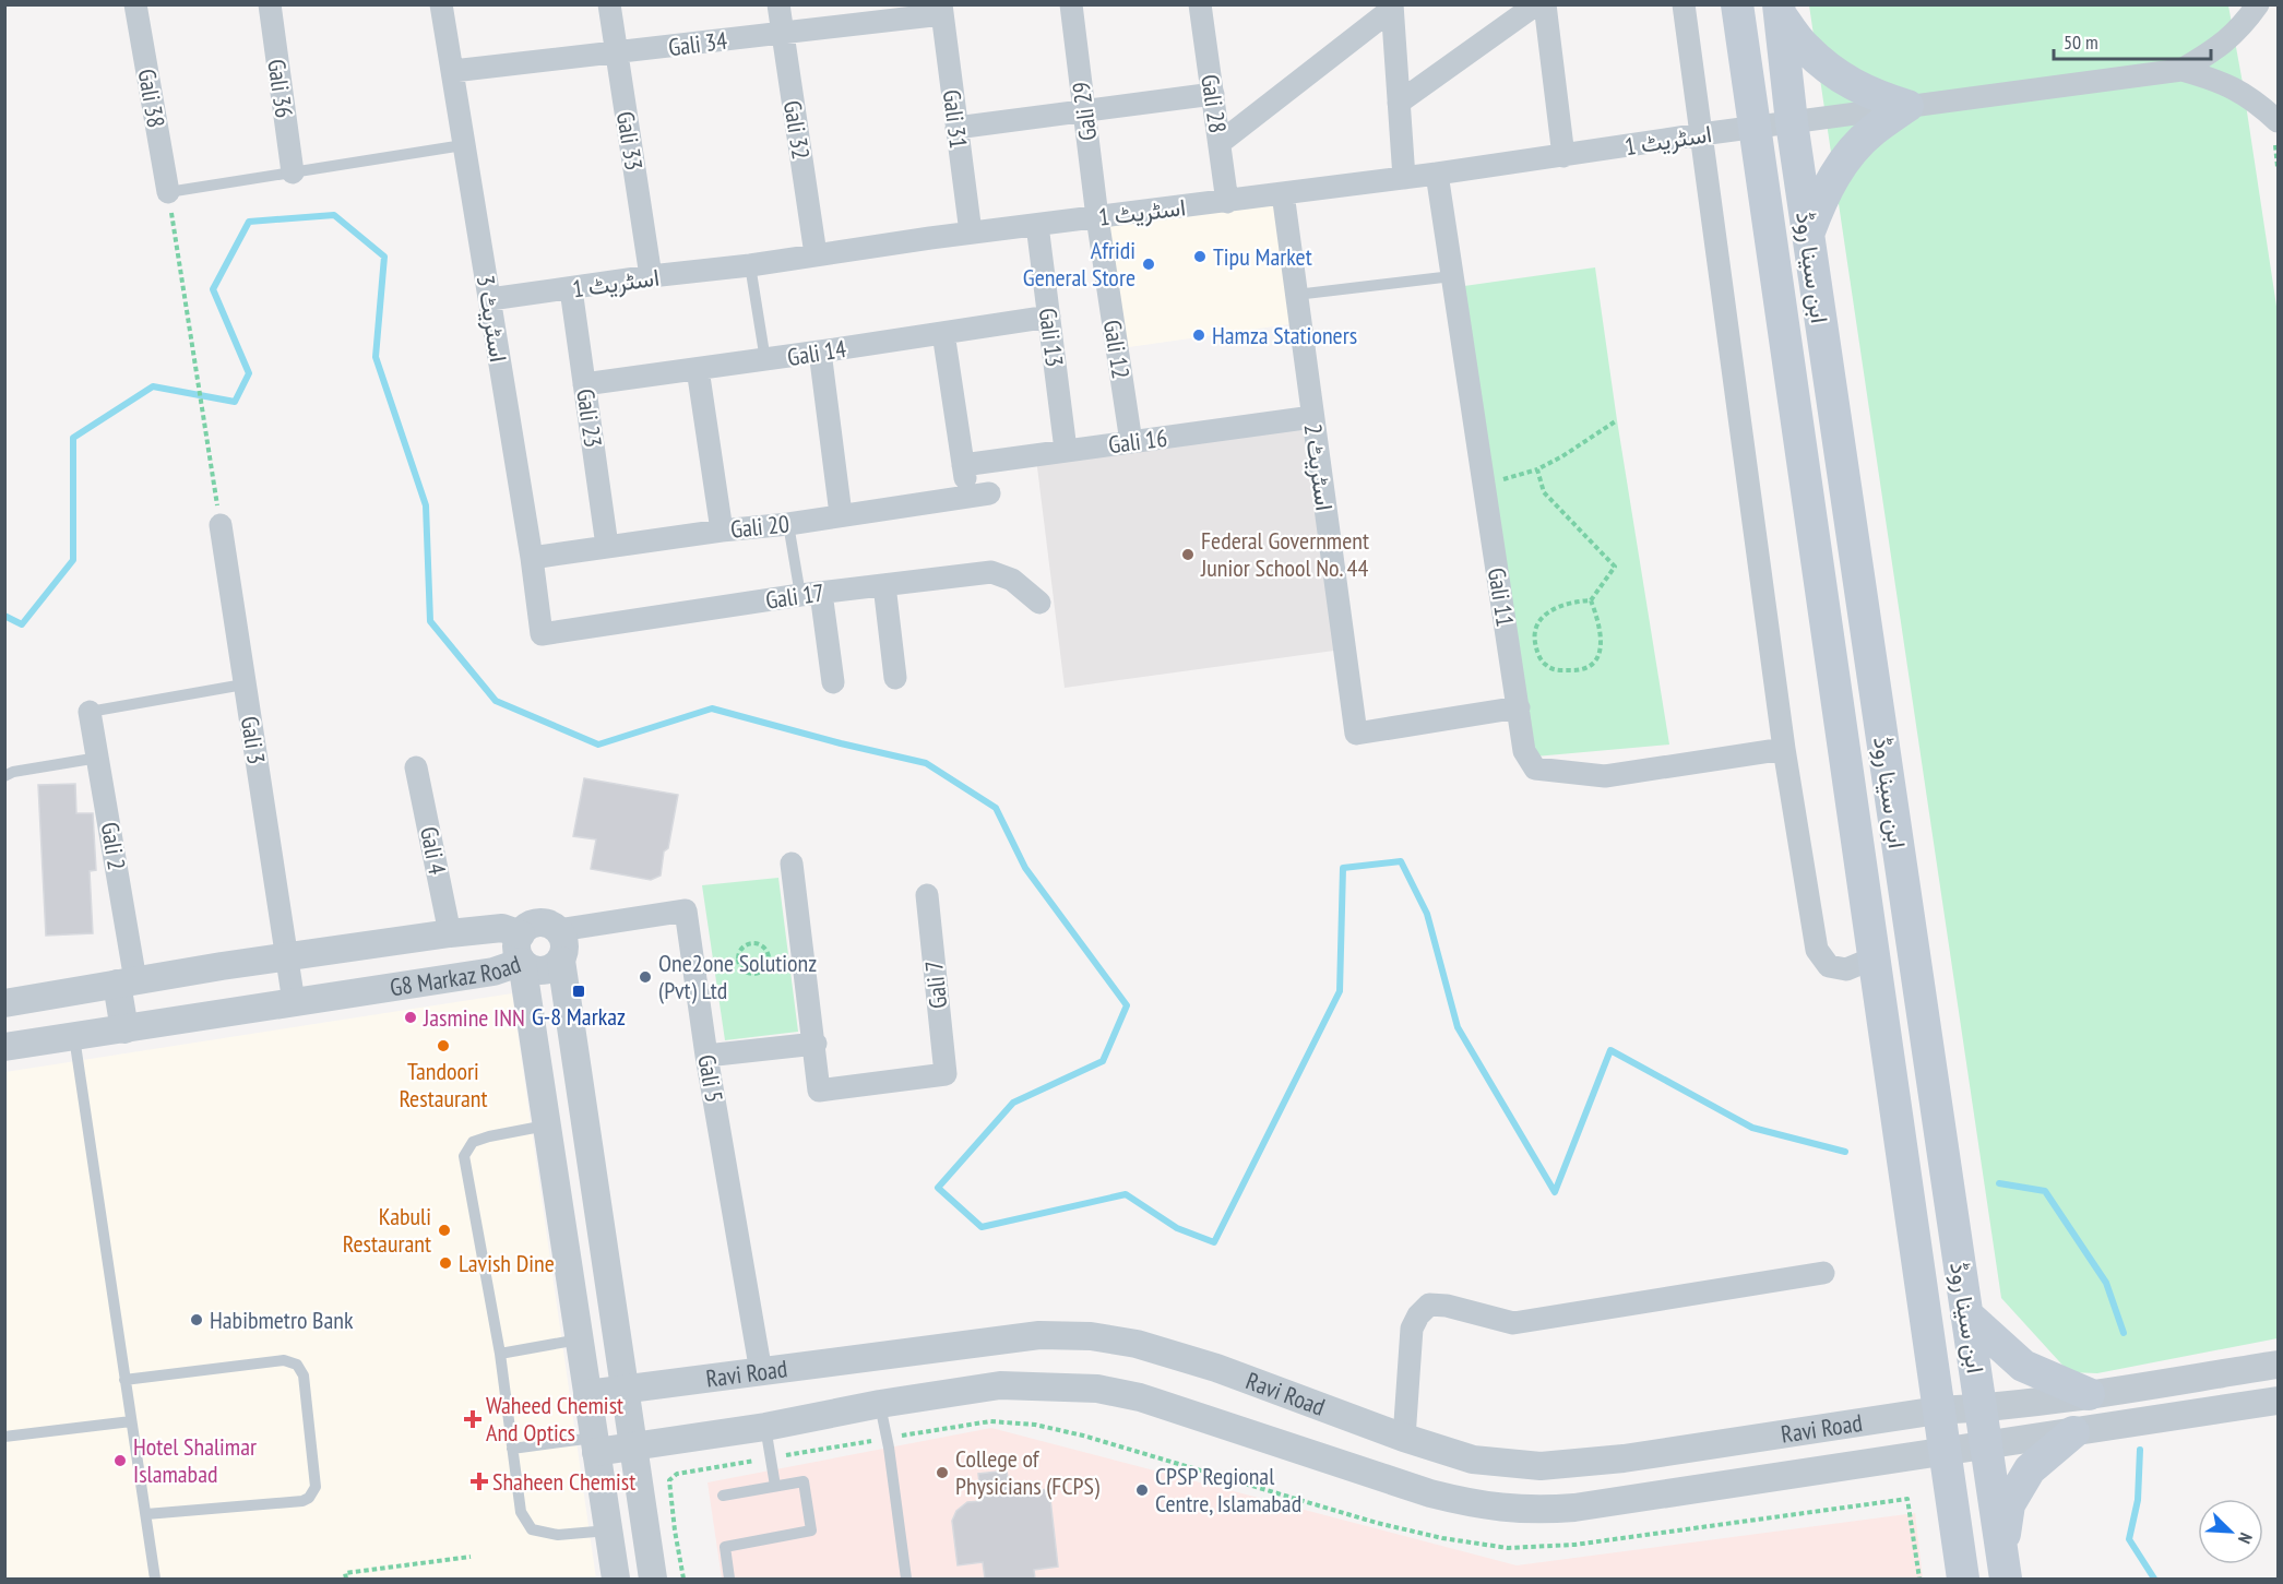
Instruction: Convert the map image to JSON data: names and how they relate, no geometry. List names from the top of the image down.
{
  "streets": {
    "main road": ["ابن سینا روڈ"],
    "street": [
      "Gali 34",
      "Gali 36",
      "Gali 38",
      "Gali 28",
      "Gali 29",
      "Gali 31",
      "Gali 32",
      "اسٹریٹ 1",
      "Gali 33",
      "اسٹریٹ 3",
      "Gali 13",
      "Gali 12",
      "Gali 14",
      "Gali 23",
      "Gali 16",
      "اسٹریٹ 2",
      "Gali 20",
      "Gali 17",
      "Gali 11",
      "Gali 3",
      "Gali 2",
      "Gali 4",
      "G8 Markaz Road",
      "Gali 7",
      "Gali 5",
      "Ravi Road"
    ]
  },
  "crossings": [
    ["Gali 34", "Gali 31"],
    ["Gali 34", "Gali 32"],
    ["Gali 34", "Gali 33"],
    ["Gali 34", "اسٹریٹ 3"],
    ["Gali 28", "اسٹریٹ 1"],
    ["Gali 29", "اسٹریٹ 1"],
    ["Gali 29", "Gali 12"],
    ["Gali 31", "اسٹریٹ 1"],
    ["Gali 32", "اسٹریٹ 1"],
    ["اسٹریٹ 1", "Gali 33"],
    ["اسٹریٹ 1", "ابن سینا روڈ"],
    ["اسٹریٹ 1", "اسٹریٹ 3"],
    ["اسٹریٹ 1", "Gali 13"],
    ["اسٹریٹ 1", "Gali 12"],
    ["اسٹریٹ 1", "Gali 23"],
    ["اسٹریٹ 1", "اسٹریٹ 2"],
    ["اسٹریٹ 1", "Gali 11"],
    ["ابن سینا روڈ", "Ravi Road"],
    ["اسٹریٹ 3", "Gali 20"],
    ["اسٹریٹ 3", "Gali 17"],
    ["Gali 13", "Gali 14"],
    ["Gali 13", "Gali 16"],
    ["Gali 12", "Gali 16"],
    ["Gali 14", "Gali 23"],
    ["Gali 23", "Gali 20"],
    ["Gali 16", "اسٹریٹ 2"],
    ["Gali 16", "Gali 20"],
    ["اسٹریٹ 2", "Gali 11"],
    ["Gali 3", "G8 Markaz Road"],
    ["Gali 2", "G8 Markaz Road"],
    ["Gali 4", "G8 Markaz Road"],
    ["G8 Markaz Road", "Gali 5"],
    ["G8 Markaz Road", "Ravi Road"],
    ["Gali 5", "Ravi Road"]
  ],
  "places": {
    "other": [
      "Tipu Market",
      "Afridi General Store",
      "Hamza Stationers",
      "Federal Government Junior School No. 44",
      "One2one Solutionz (Pvt) Ltd",
      "Jasmine INN",
      "Tandoori Restaurant",
      "Kabuli Restaurant",
      "Lavish Dine",
      "Habibmetro Bank",
      "Hotel Shalimar Islamabad",
      "College of Physicians (FCPS)",
      "CPSP Regional Centre, Islamabad"
    ],
    "transit": ["G-8 Markaz"],
    "health": ["Waheed Chemist And Optics", "Shaheen Chemist"]
  },
  "scale_bar": "50 m",
  "north": "bottom right"
}
